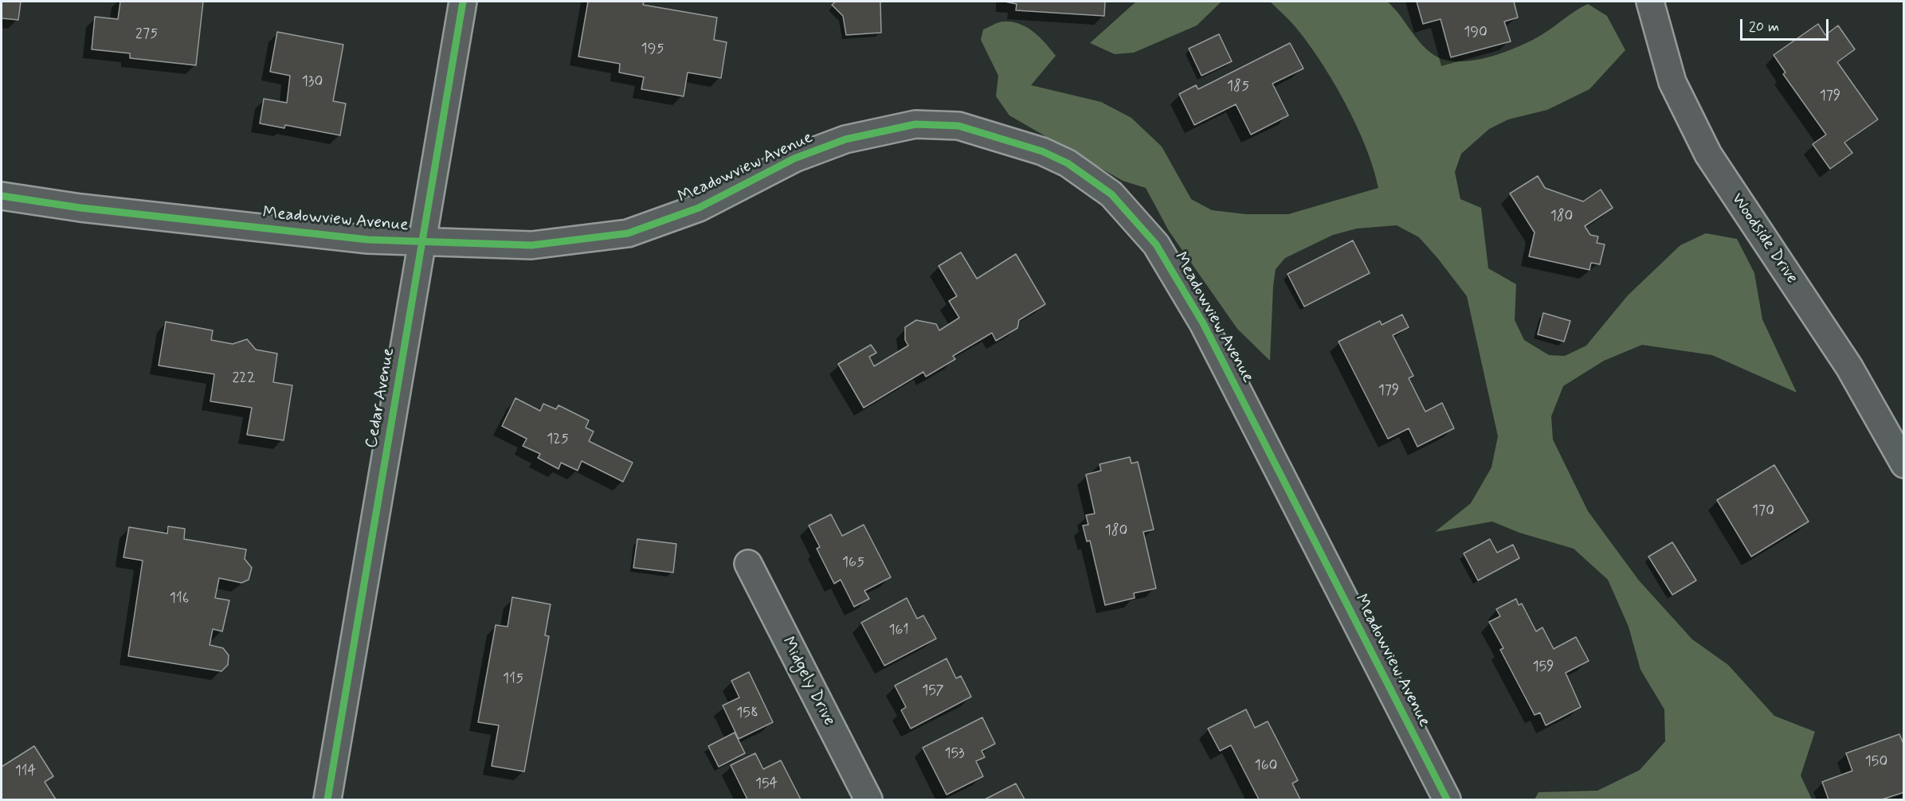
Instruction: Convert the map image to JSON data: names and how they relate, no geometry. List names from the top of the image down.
{
  "streets": {
    "street": [
      "Meadowview Avenue",
      "Woodside Drive",
      "Cedar Avenue",
      "Midgely Drive"
    ]
  },
  "crossings": [
    ["Meadowview Avenue", "Cedar Avenue"]
  ],
  "house_numbers": [
    "190",
    "275",
    "195",
    "130",
    "185",
    "179",
    "180",
    "222",
    "179",
    "125",
    "170",
    "180",
    "165",
    "116",
    "161",
    "159",
    "115",
    "157",
    "158",
    "153",
    "150",
    "160",
    "114",
    "154"
  ],
  "scale_bar": "20 m"
}
